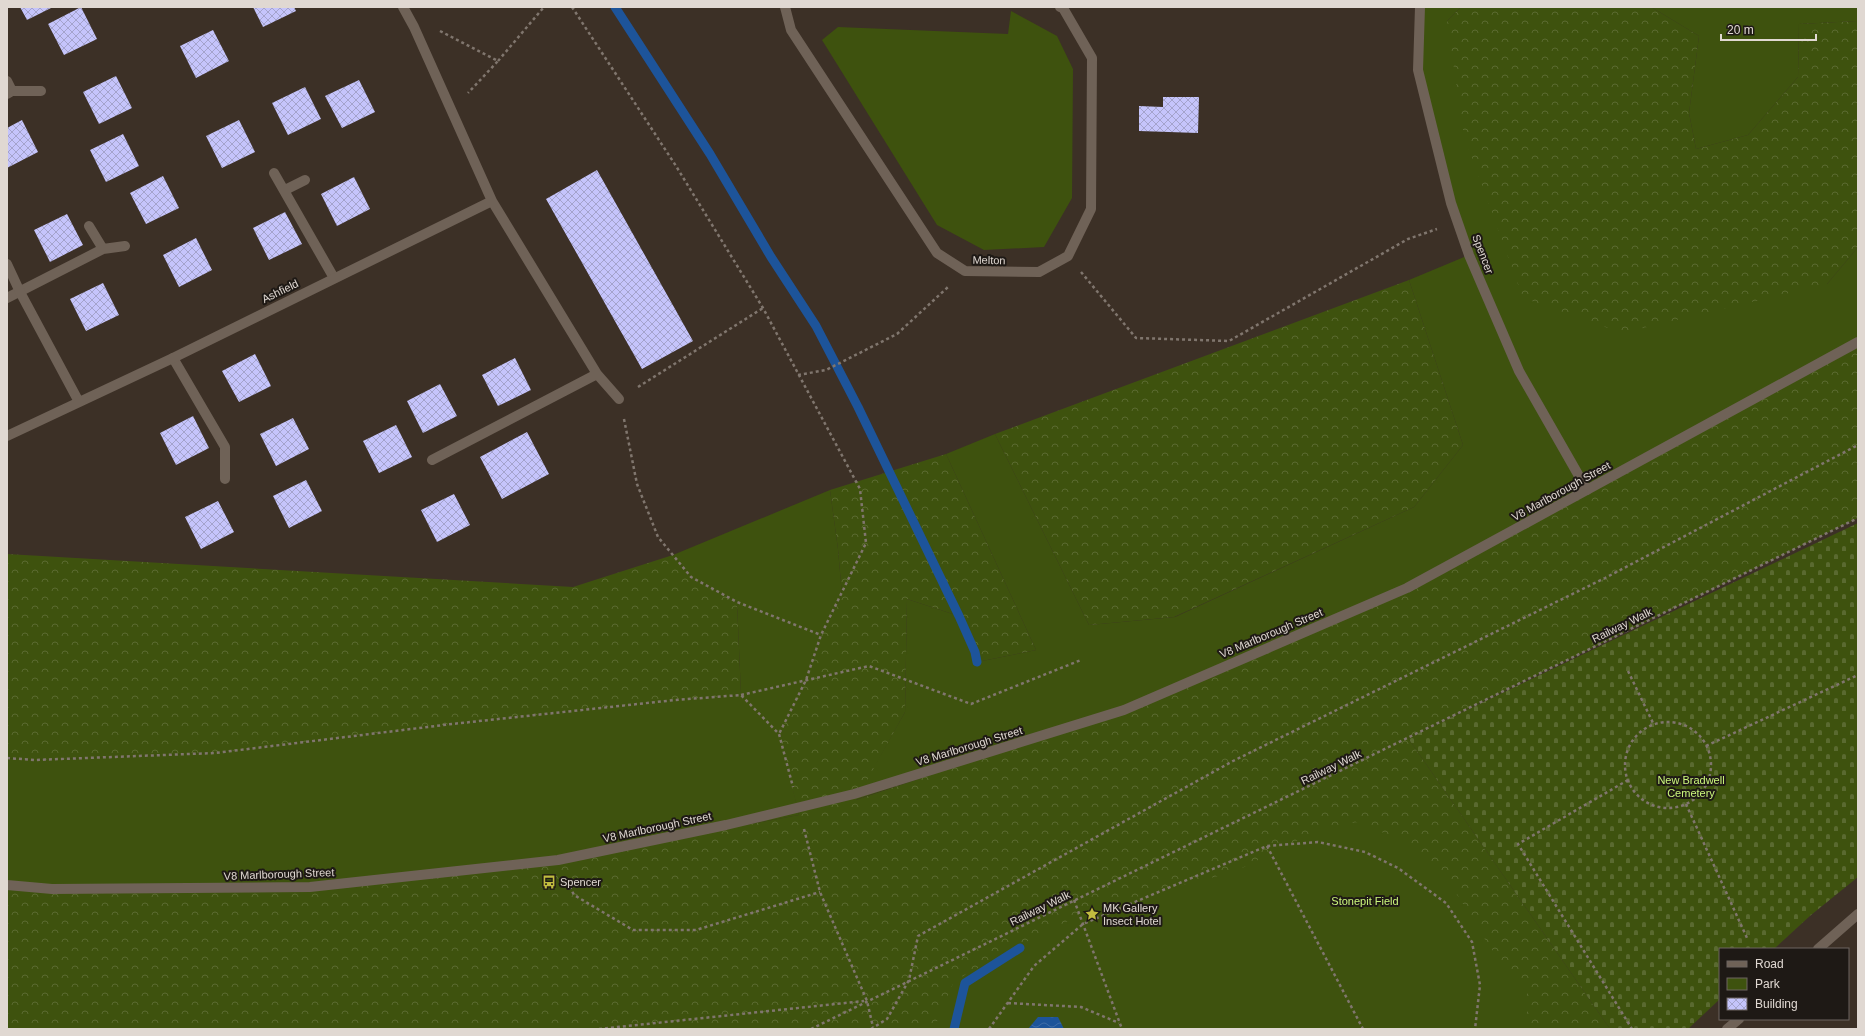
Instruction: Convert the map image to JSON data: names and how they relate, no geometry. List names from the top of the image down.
{
  "streets": {
    "street": [
      "Spencer",
      "Melton",
      "Ashfield",
      "V8 Marlborough Street"
    ],
    "path": ["Railway Walk"]
  },
  "crossings": [
    ["Spencer", "V8 Marlborough Street"]
  ],
  "parks": ["New Bradwell Cemetery", "Stonepit Field"],
  "places": {
    "bus stop": ["Spencer"],
    "place": ["MK Gallery Insect Hotel"]
  },
  "legend": ["Road", "Park", "Building"],
  "scale_bar": "20 m"
}
